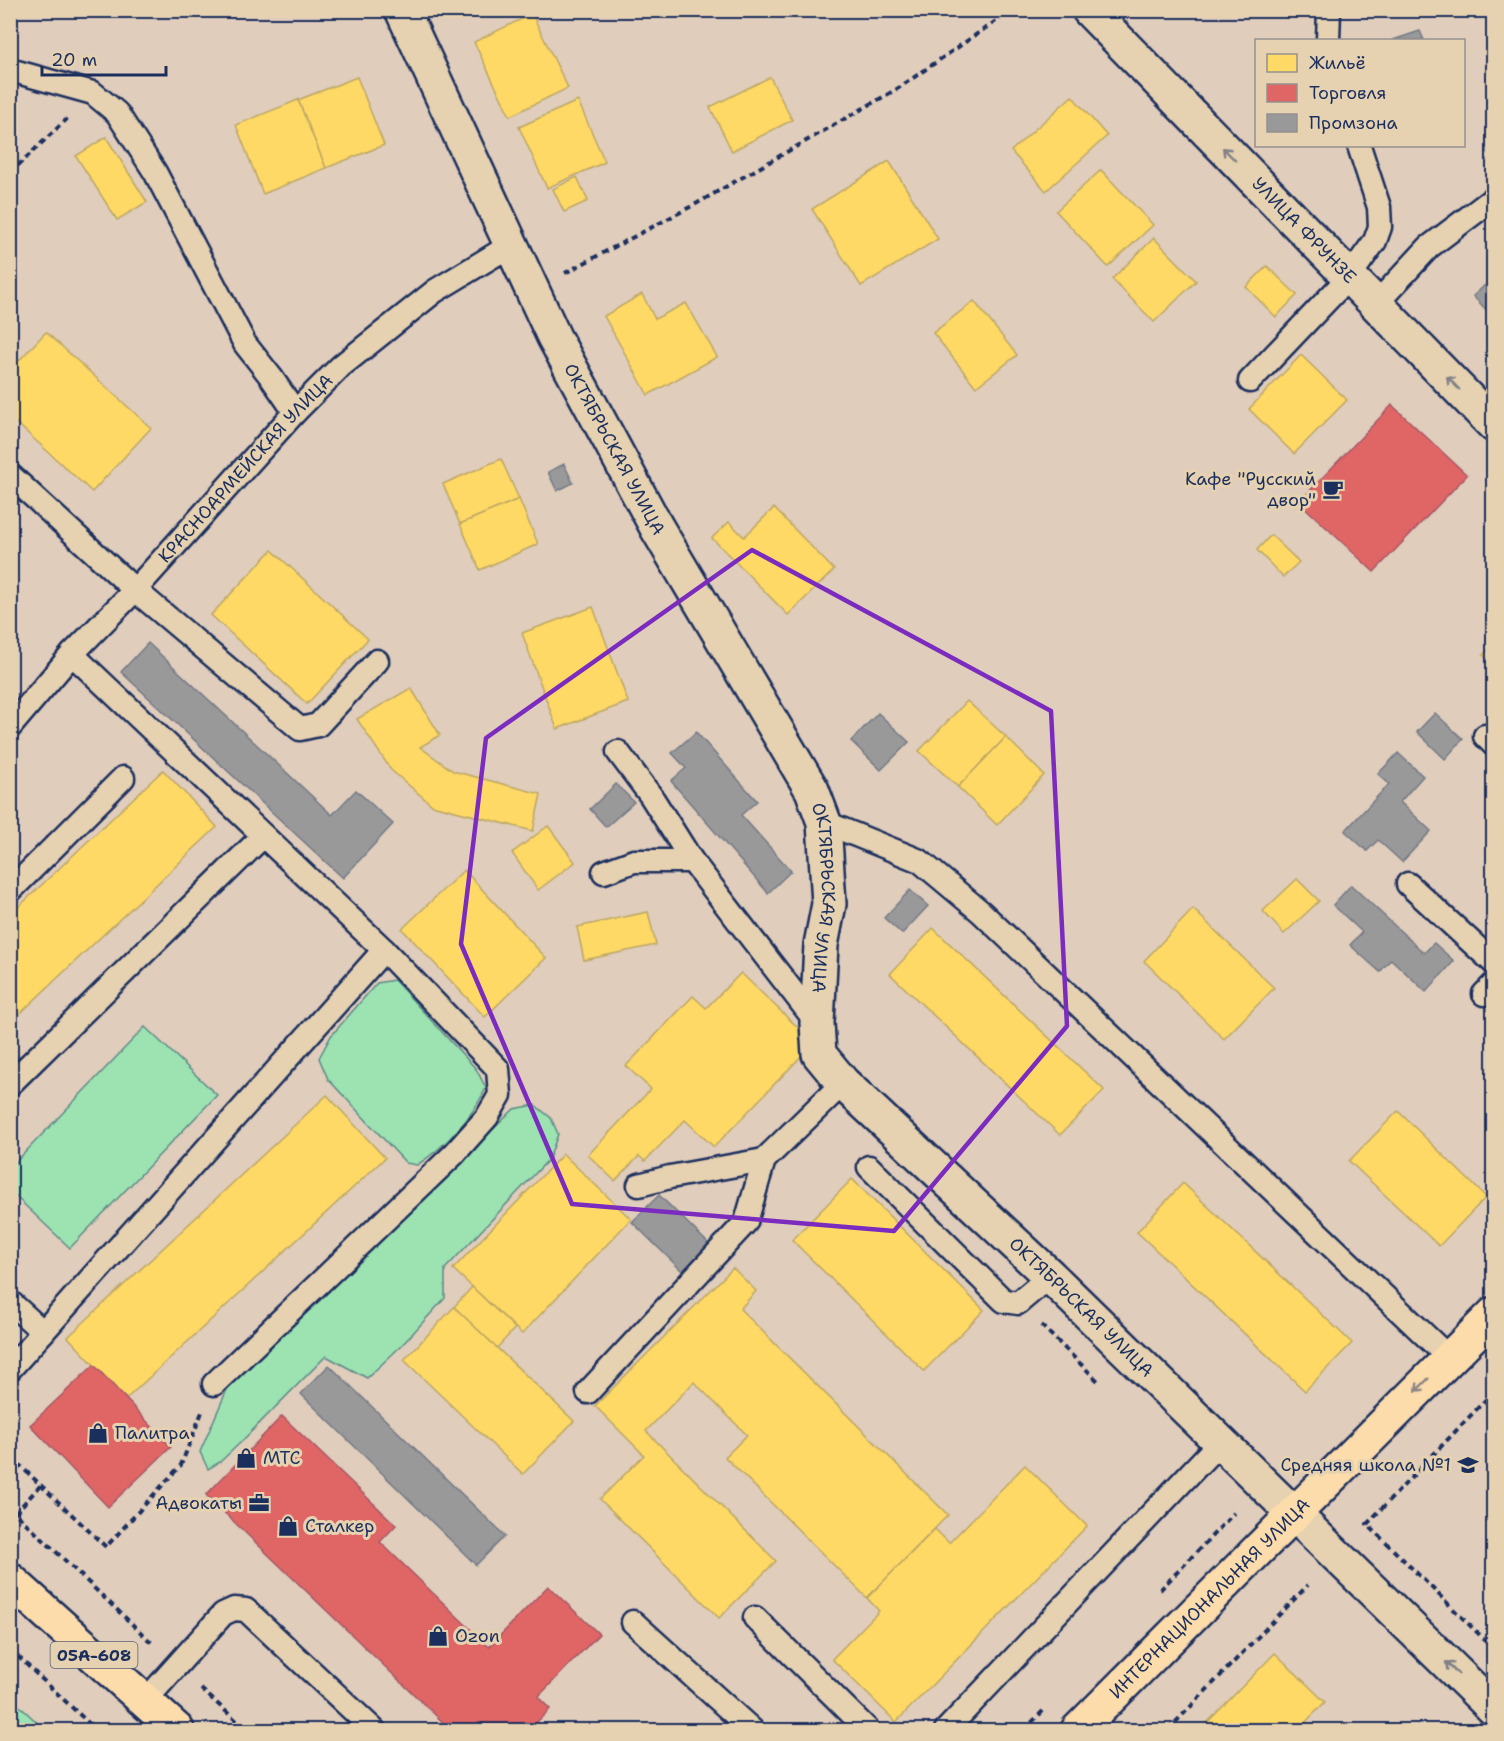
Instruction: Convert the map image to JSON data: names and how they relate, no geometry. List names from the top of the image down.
{
  "streets": {
    "main road": ["ИНТЕРНАЦИОНАЛЬНАЯ УЛИЦА", "05А-608"],
    "street": ["УЛИЦА ФРУНЗЕ", "ОКТЯБРЬСКАЯ УЛИЦА"],
    "lane": ["КРАСНОАРМЕЙСКАЯ УЛИЦА"]
  },
  "crossings": [
    ["ОКТЯБРЬСКАЯ УЛИЦА", "КРАСНОАРМЕЙСКАЯ УЛИЦА"],
    ["ОКТЯБРЬСКАЯ УЛИЦА", "ИНТЕРНАЦИОНАЛЬНАЯ УЛИЦА"]
  ],
  "one_way": ["УЛИЦА ФРУНЗЕ", "ИНТЕРНАЦИОНАЛЬНАЯ УЛИЦА"],
  "places": {
    "cafe": ["Кафе \"Русский двор\""],
    "shop": [
      "Палитра",
      "МТС",
      "Сталкер",
      "Ozon"
    ],
    "school or university": ["Средняя школа №1"],
    "office": ["Адвокаты"]
  },
  "legend": ["Жильё", "Торговля", "Промзона"],
  "scale_bar": "20 m"
}
